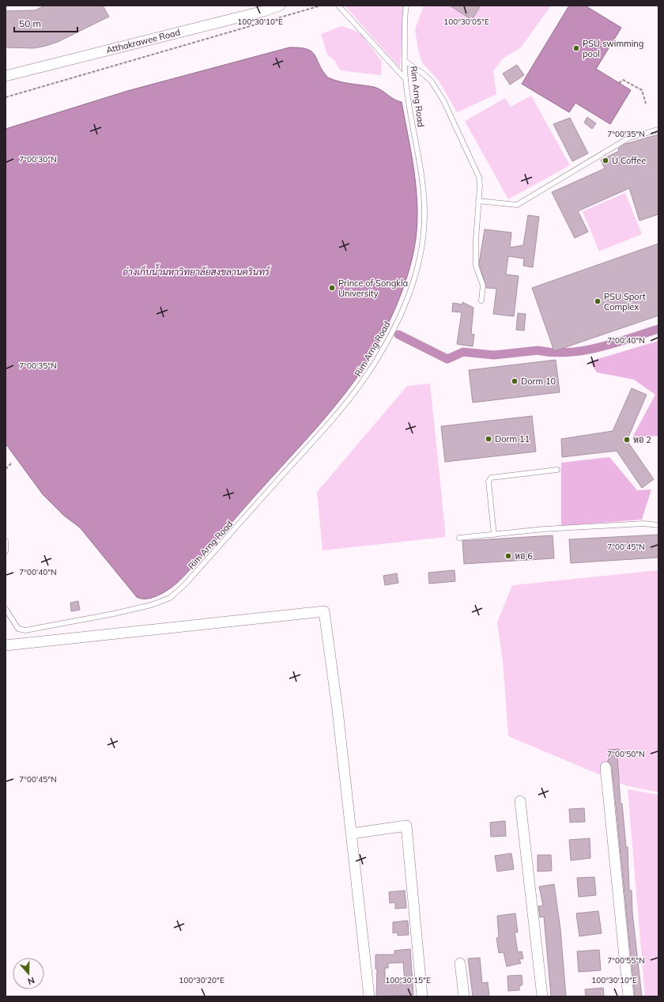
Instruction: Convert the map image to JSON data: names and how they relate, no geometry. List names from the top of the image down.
{
  "streets": {
    "street": ["Atthakrawee Road"],
    "lane": ["Rim Arng Road"]
  },
  "water": ["อ่างเก็บน้ำมหาวิทยาลัยสงขลานครินทร์"],
  "places": [
    "PSU swimming pool",
    "U Coffee",
    "Prince of Songkla University",
    "PSU Sport Complex",
    "Dorm 10",
    "Dorm 11",
    "หอ 2",
    "หอ 6"
  ],
  "scale_bar": "50 m",
  "north": "bottom",
  "coordinates": [
    "100°30'10\"E",
    "100°30'05\"E",
    "7°00'35\"N",
    "7°00'30\"N",
    "7°00'40\"N",
    "7°00'45\"N",
    "7°00'50\"N",
    "7°00'55\"N",
    "100°30'20\"E",
    "100°30'15\"E"
  ]
}
